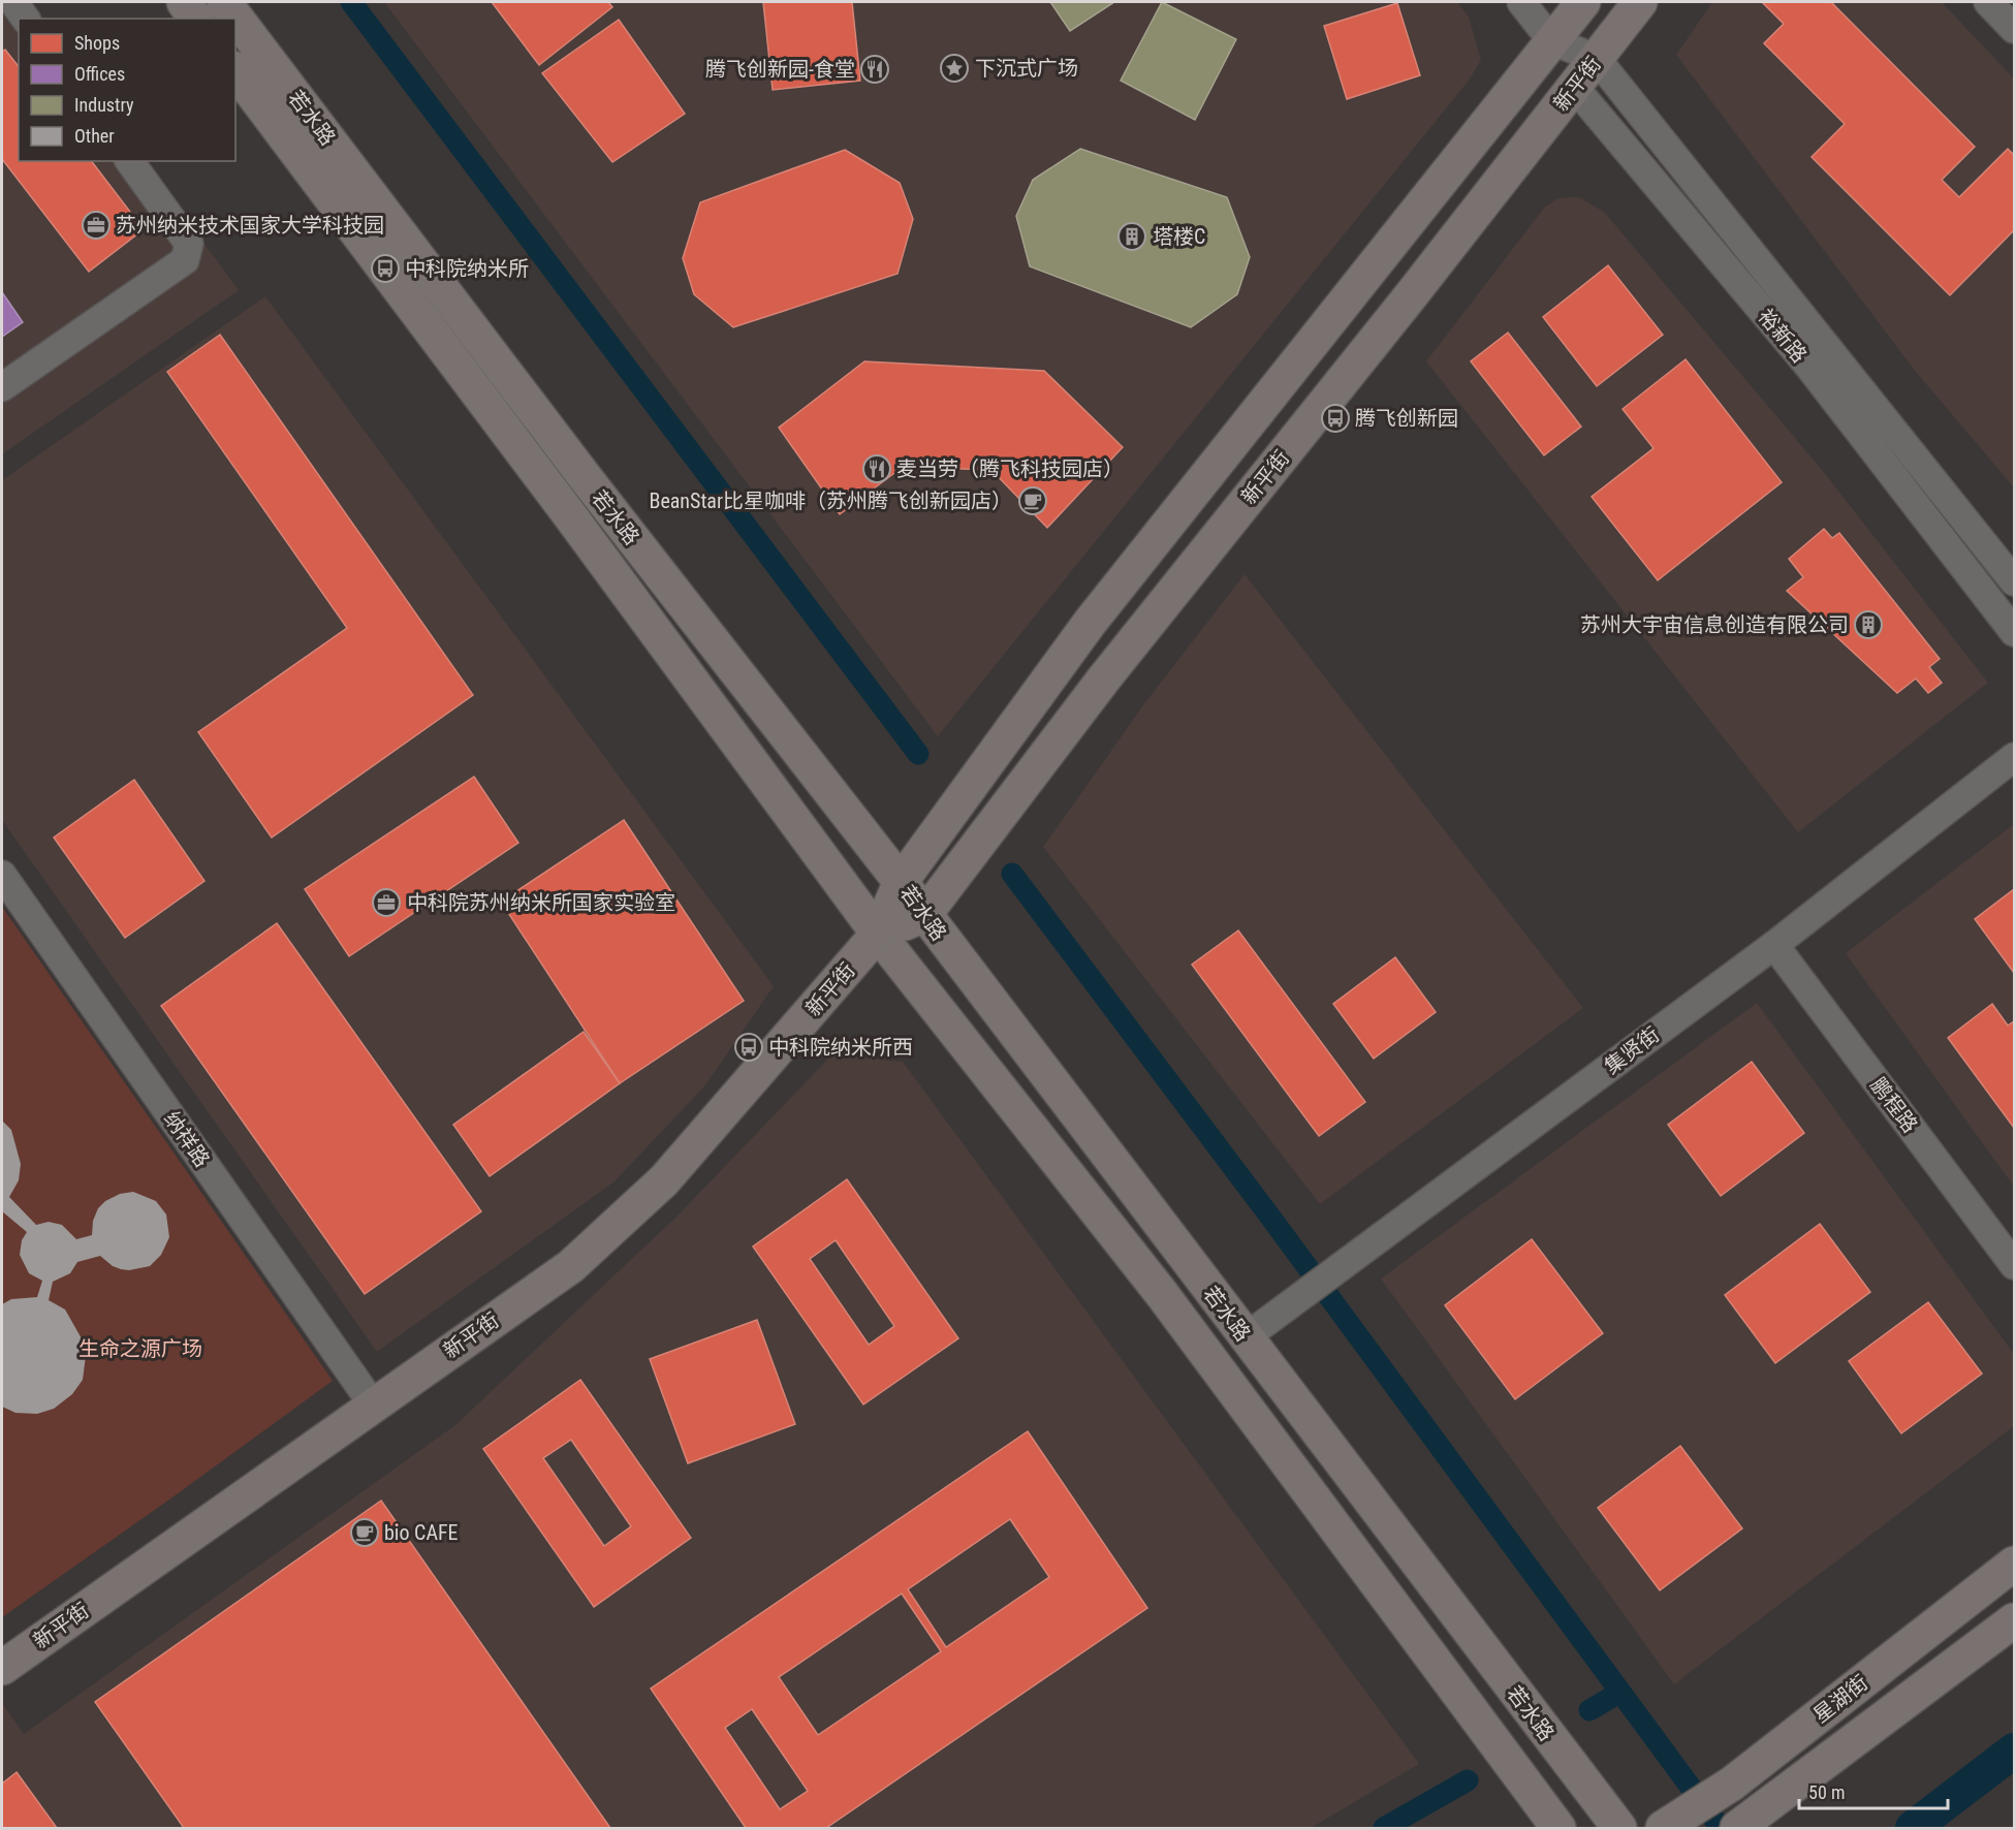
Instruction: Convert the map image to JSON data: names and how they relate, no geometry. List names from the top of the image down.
{
  "streets": {
    "main road": [
      "新平街",
      "若水路",
      "裕新路",
      "星湖街"
    ],
    "street": ["集贤街", "鹏程路", "纳祥路"]
  },
  "crossings": [
    ["新平街", "若水路"],
    ["新平街", "裕新路"],
    ["新平街", "纳祥路"],
    ["若水路", "集贤街"],
    ["集贤街", "鹏程路"]
  ],
  "parks": ["生命之源广场"],
  "places": {
    "place": ["下沉式广场"],
    "restaurant": ["腾飞创新园-食堂", "麦当劳（腾飞科技园店）"],
    "office": ["苏州纳米技术国家大学科技园", "中科院苏州纳米所国家实验室"],
    "building": ["塔楼C", "苏州大宇宙信息创造有限公司"],
    "bus stop": ["中科院纳米所", "腾飞创新园", "中科院纳米所西"],
    "cafe": ["BeanStar比星咖啡（苏州腾飞创新园店）", "bio CAFE"]
  },
  "legend": [
    "Shops",
    "Offices",
    "Industry",
    "Other"
  ],
  "scale_bar": "50 m"
}
